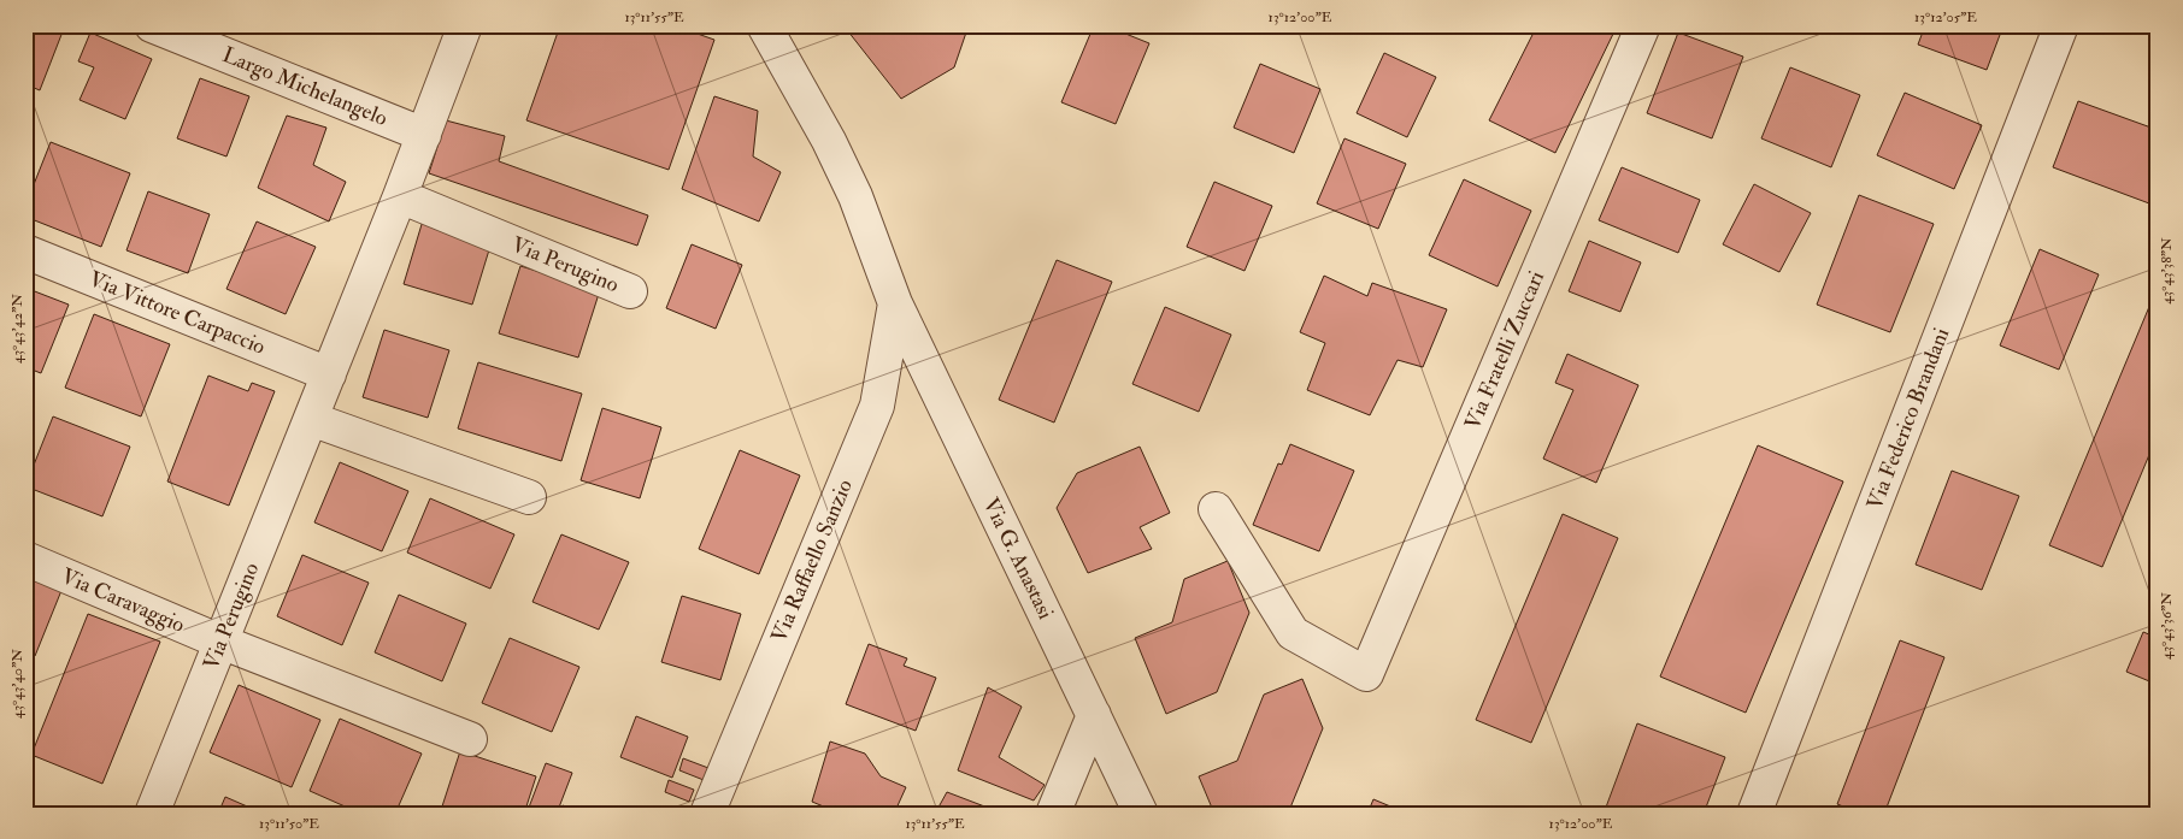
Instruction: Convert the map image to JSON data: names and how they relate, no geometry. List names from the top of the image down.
{
  "streets": {
    "street": [
      "Largo Michelangelo",
      "Via Perugino",
      "Via Vittore Carpaccio",
      "Via Fratelli Zuccari",
      "Via Federico Brandani",
      "Via G. Anastasi",
      "Via Raffaello Sanzio",
      "Via Caravaggio"
    ]
  },
  "crossings": [
    ["Largo Michelangelo", "Via Perugino"],
    ["Via Perugino", "Via Vittore Carpaccio"],
    ["Via Perugino", "Via Caravaggio"],
    ["Via G. Anastasi", "Via Raffaello Sanzio"]
  ],
  "coordinates": [
    "13°11'55\"E",
    "13°12'00\"E",
    "13°12'05\"E",
    "43°43'38\"N",
    "43°43'42\"N",
    "43°43'36\"N",
    "43°43'40\"N",
    "13°11'50\"E"
  ]
}
